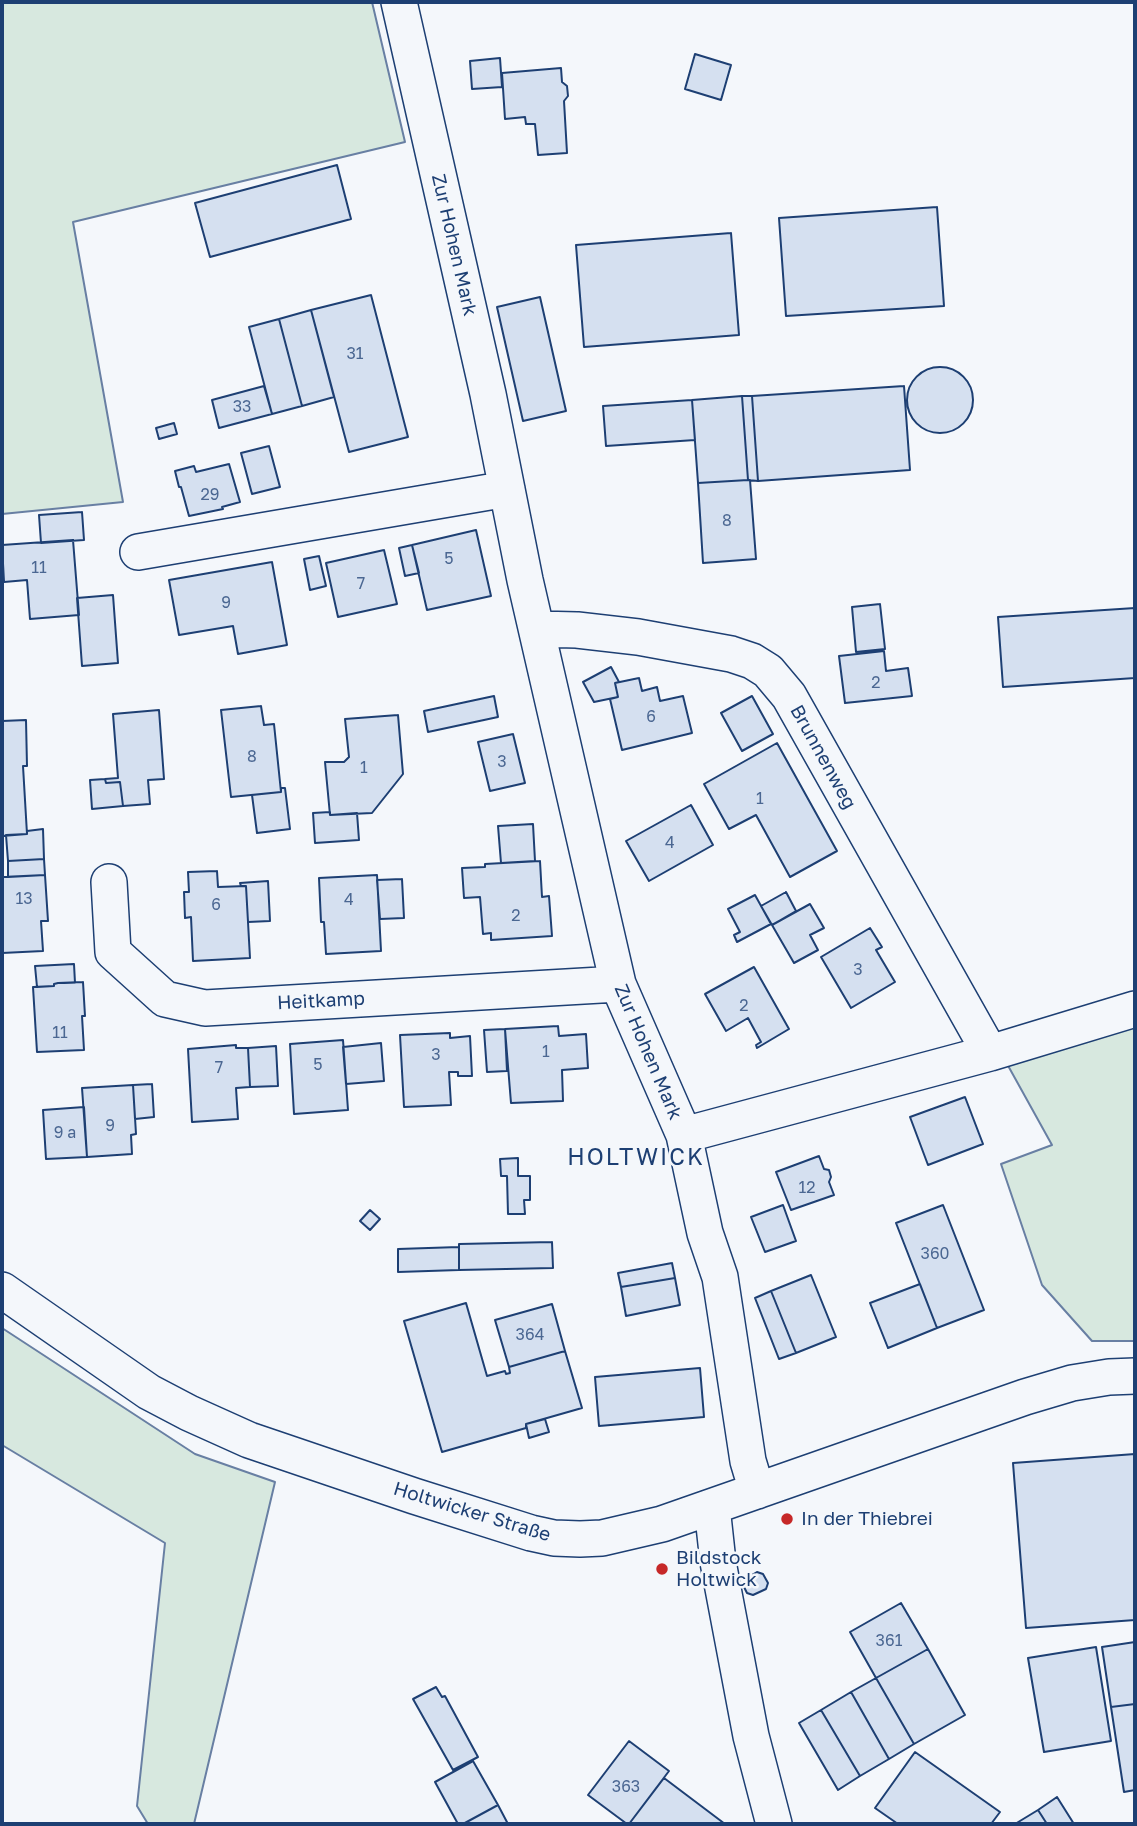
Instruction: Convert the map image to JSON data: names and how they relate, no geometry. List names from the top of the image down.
{
  "streets": {
    "street": [
      "Zur Hohen Mark",
      "Brunnenweg",
      "Heitkamp",
      "Holtwicker Straße"
    ]
  },
  "crossings": [
    ["Zur Hohen Mark", "Brunnenweg"],
    ["Zur Hohen Mark", "Heitkamp"],
    ["Zur Hohen Mark", "Holtwicker Straße"]
  ],
  "districts": ["HOLTWICK"],
  "places": ["In der Thiebrei", "Bildstock Holtwick"],
  "house_numbers": [
    "31",
    "33",
    "29",
    "8",
    "5",
    "11",
    "7",
    "9",
    "2",
    "6",
    "8",
    "3",
    "1",
    "1",
    "4",
    "13",
    "4",
    "6",
    "2",
    "3",
    "2",
    "11",
    "1",
    "3",
    "5",
    "7",
    "9",
    "9 a",
    "12",
    "360",
    "364",
    "361",
    "363"
  ]
}
